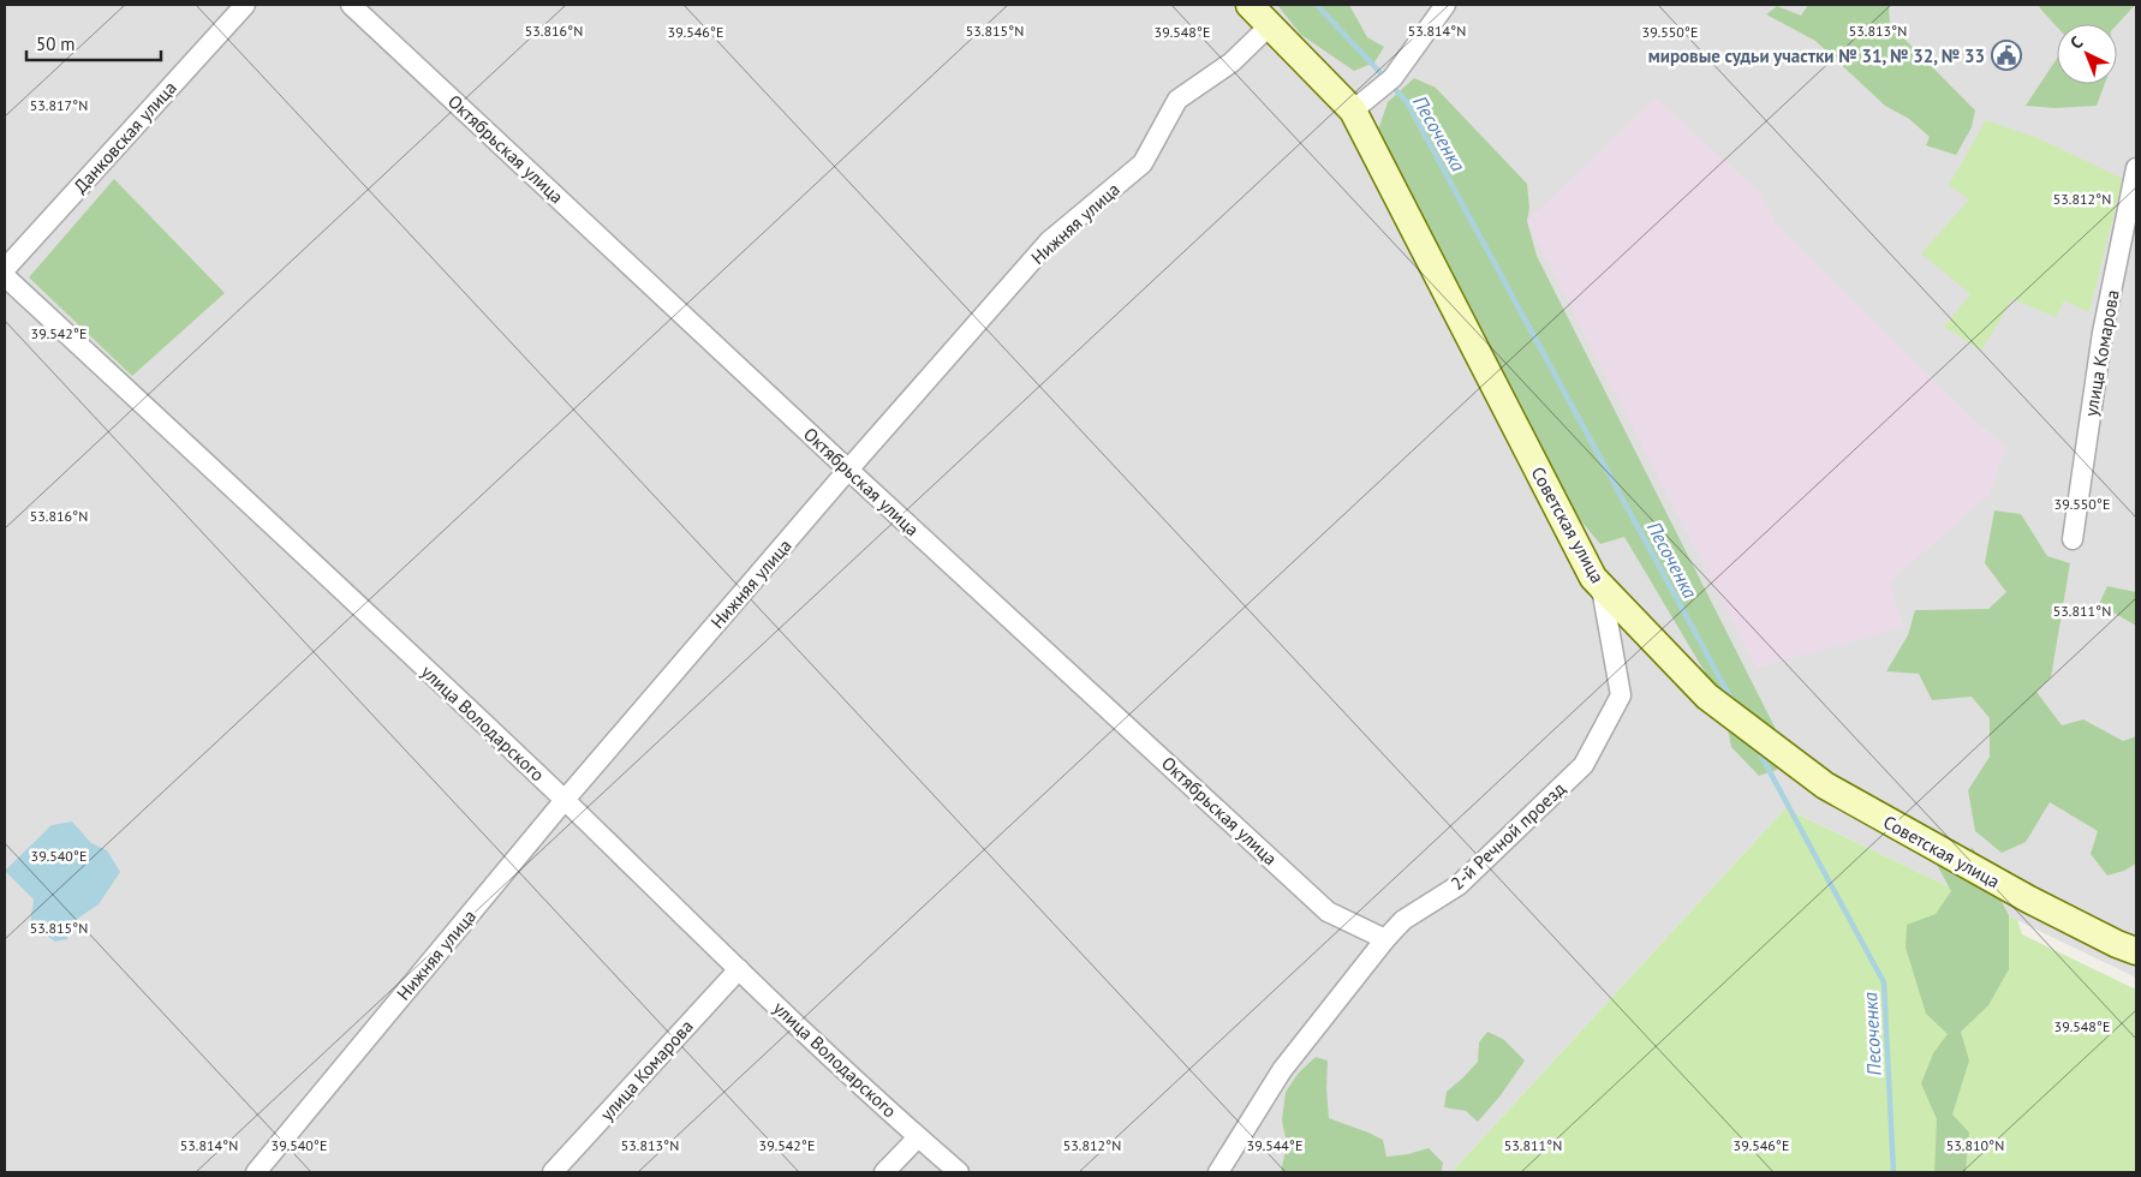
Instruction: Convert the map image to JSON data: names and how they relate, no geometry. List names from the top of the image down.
{
  "streets": {
    "street": [
      "Данковская улица",
      "Октябрьская улица",
      "Нижняя улица",
      "улица Комарова",
      "Советская улица",
      "улица Володарского",
      "2-й Речной проезд"
    ]
  },
  "crossings": [
    ["Октябрьская улица", "Нижняя улица"],
    ["Октябрьская улица", "2-й Речной проезд"],
    ["Нижняя улица", "Советская улица"],
    ["Нижняя улица", "улица Володарского"],
    ["улица Комарова", "улица Володарского"],
    ["Советская улица", "2-й Речной проезд"]
  ],
  "water": ["Песоченка"],
  "places": {
    "public building": ["мировые судьи участки № 31, № 32, № 33"]
  },
  "scale_bar": "50 m",
  "north": "top left",
  "coordinates": [
    "53.816°N",
    "53.815°N",
    "53.814°N",
    "53.813°N",
    "39.548°E",
    "39.550°E",
    "39.546°E",
    "53.817°N",
    "53.812°N",
    "39.542°E",
    "53.811°N",
    "39.540°E",
    "39.544°E",
    "53.810°N"
  ]
}
